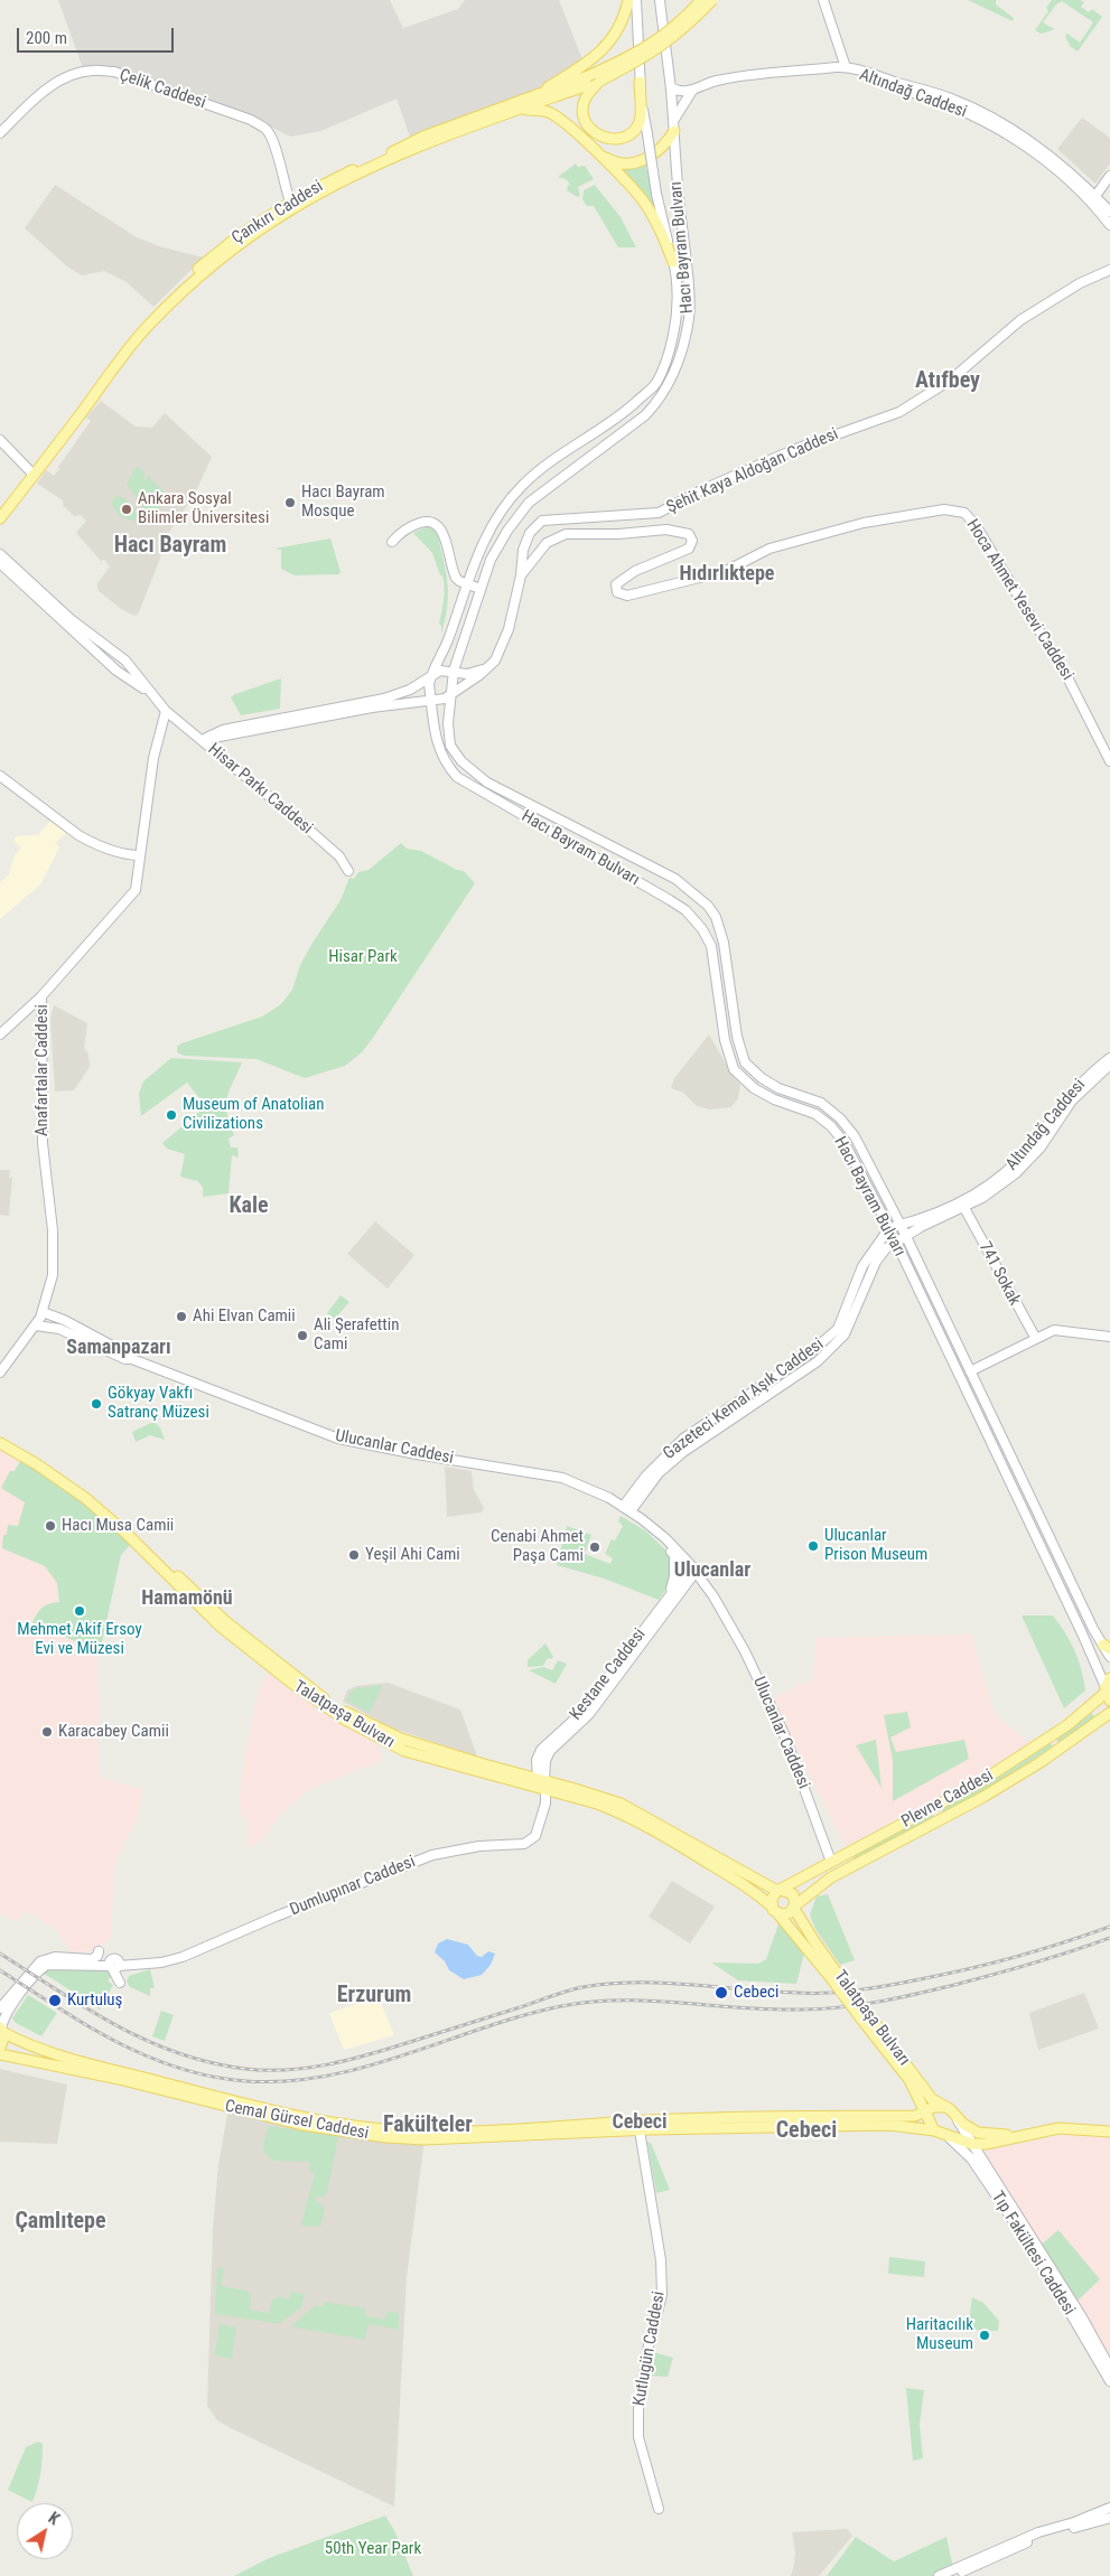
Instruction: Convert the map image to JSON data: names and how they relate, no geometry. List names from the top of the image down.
{
  "streets": {
    "main road": [
      "Çelik Caddesi",
      "Altındağ Caddesi",
      "Çankırı Caddesi",
      "Hacı Bayram Bulvarı",
      "Şehit Kaya Aldoğan Caddesi",
      "Hoca Ahmet Yesevi Caddesi",
      "Hisar Parkı Caddesi",
      "Anafartalar Caddesi",
      "741 Sokak",
      "Gazeteci Kemal Aşık Caddesi",
      "Ulucanlar Caddesi",
      "Kestane Caddesi",
      "Talatpaşa Bulvarı",
      "Plevne Caddesi",
      "Dumlupınar Caddesi",
      "Cemal Gürsel Caddesi",
      "Tıp Fakültesi Caddesi",
      "Kutlugün Caddesi"
    ]
  },
  "crossings": [
    ["Çelik Caddesi", "Çankırı Caddesi"],
    ["Altındağ Caddesi", "Hacı Bayram Bulvarı"],
    ["Altındağ Caddesi", "741 Sokak"],
    ["Altındağ Caddesi", "Gazeteci Kemal Aşık Caddesi"],
    ["Çankırı Caddesi", "Hacı Bayram Bulvarı"],
    ["Hacı Bayram Bulvarı", "Gazeteci Kemal Aşık Caddesi"],
    ["Hacı Bayram Bulvarı", "Plevne Caddesi"],
    ["Şehit Kaya Aldoğan Caddesi", "Hoca Ahmet Yesevi Caddesi"],
    ["Hisar Parkı Caddesi", "Anafartalar Caddesi"],
    ["Gazeteci Kemal Aşık Caddesi", "Ulucanlar Caddesi"],
    ["Ulucanlar Caddesi", "Kestane Caddesi"],
    ["Ulucanlar Caddesi", "Plevne Caddesi"],
    ["Kestane Caddesi", "Talatpaşa Bulvarı"],
    ["Kestane Caddesi", "Dumlupınar Caddesi"],
    ["Talatpaşa Bulvarı", "Plevne Caddesi"],
    ["Talatpaşa Bulvarı", "Dumlupınar Caddesi"],
    ["Talatpaşa Bulvarı", "Cemal Gürsel Caddesi"],
    ["Talatpaşa Bulvarı", "Tıp Fakültesi Caddesi"],
    ["Cemal Gürsel Caddesi", "Tıp Fakültesi Caddesi"],
    ["Cemal Gürsel Caddesi", "Kutlugün Caddesi"]
  ],
  "districts": [
    "Atıfbey",
    "Hacı Bayram",
    "Hıdırlıktepe",
    "Kale",
    "Samanpazarı",
    "Ulucanlar",
    "Hamamönü",
    "Erzurum",
    "Cebeci",
    "Fakülteler",
    "Cebeci",
    "Çamlıtepe"
  ],
  "parks": ["Hisar Park", "50th Year Park"],
  "places": [
    "Hacı Bayram Mosque",
    "Ankara Sosyal Bilimler Üniversitesi",
    "Museum of Anatolian Civilizations",
    "Ahi Elvan Camii",
    "Ali Şerafettin Cami",
    "Gökyay Vakfı Satranç Müzesi",
    "Hacı Musa Camii",
    "Ulucanlar Prison Museum",
    "Cenabi Ahmet Paşa Cami",
    "Yeşil Ahi Cami",
    "Mehmet Akif Ersoy Evi ve Müzesi",
    "Karacabey Camii",
    "Cebeci",
    "Kurtuluş",
    "Haritacılık Museum"
  ],
  "scale_bar": "200 m",
  "north": "top right"
}
